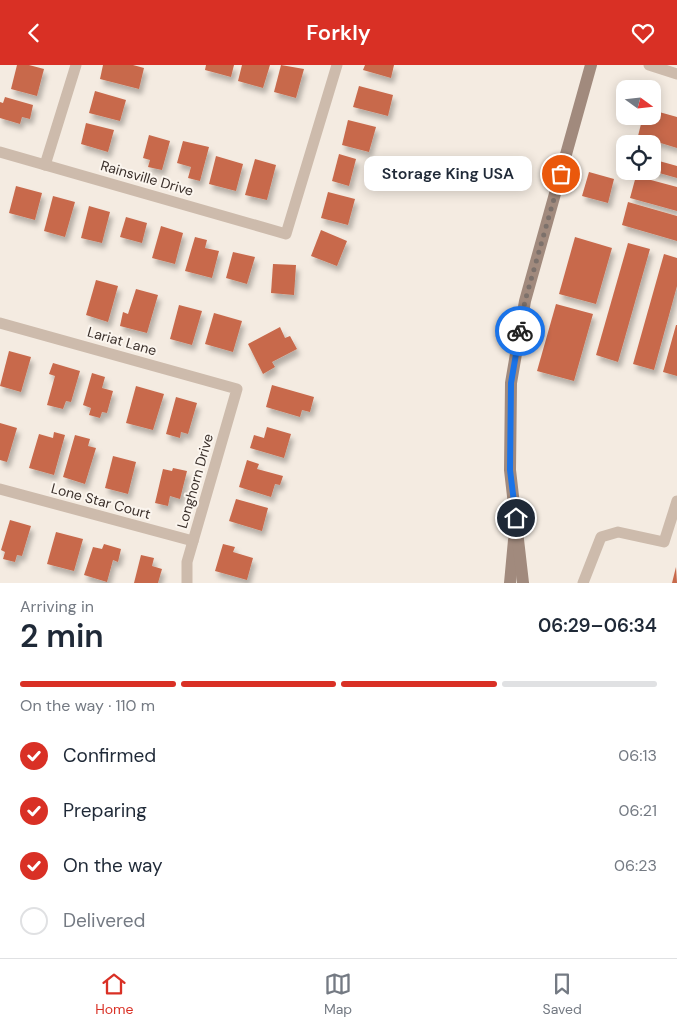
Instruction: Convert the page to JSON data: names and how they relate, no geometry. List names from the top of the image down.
{
  "streets": {
    "street": [
      "Rainsville Drive",
      "Lariat Lane",
      "Longhorn Drive",
      "Lone Star Court"
    ]
  },
  "crossings": [
    ["Lariat Lane", "Longhorn Drive"],
    ["Longhorn Drive", "Lone Star Court"]
  ],
  "places": ["Storage King USA"],
  "north": "right",
  "page": {
    "header": "Forkly",
    "bubble": "Storage King USA",
    "heading": ["2 min", "Arriving in", "06:29–06:34"],
    "bar": "On the way · 110 m",
    "list": [
      ["Confirmed", "06:13"],
      ["Preparing", "06:21"],
      ["On the way", "06:23"],
      "Delivered"
    ],
    "tabs": ["Home", "Map", "Saved"]
  }
}
